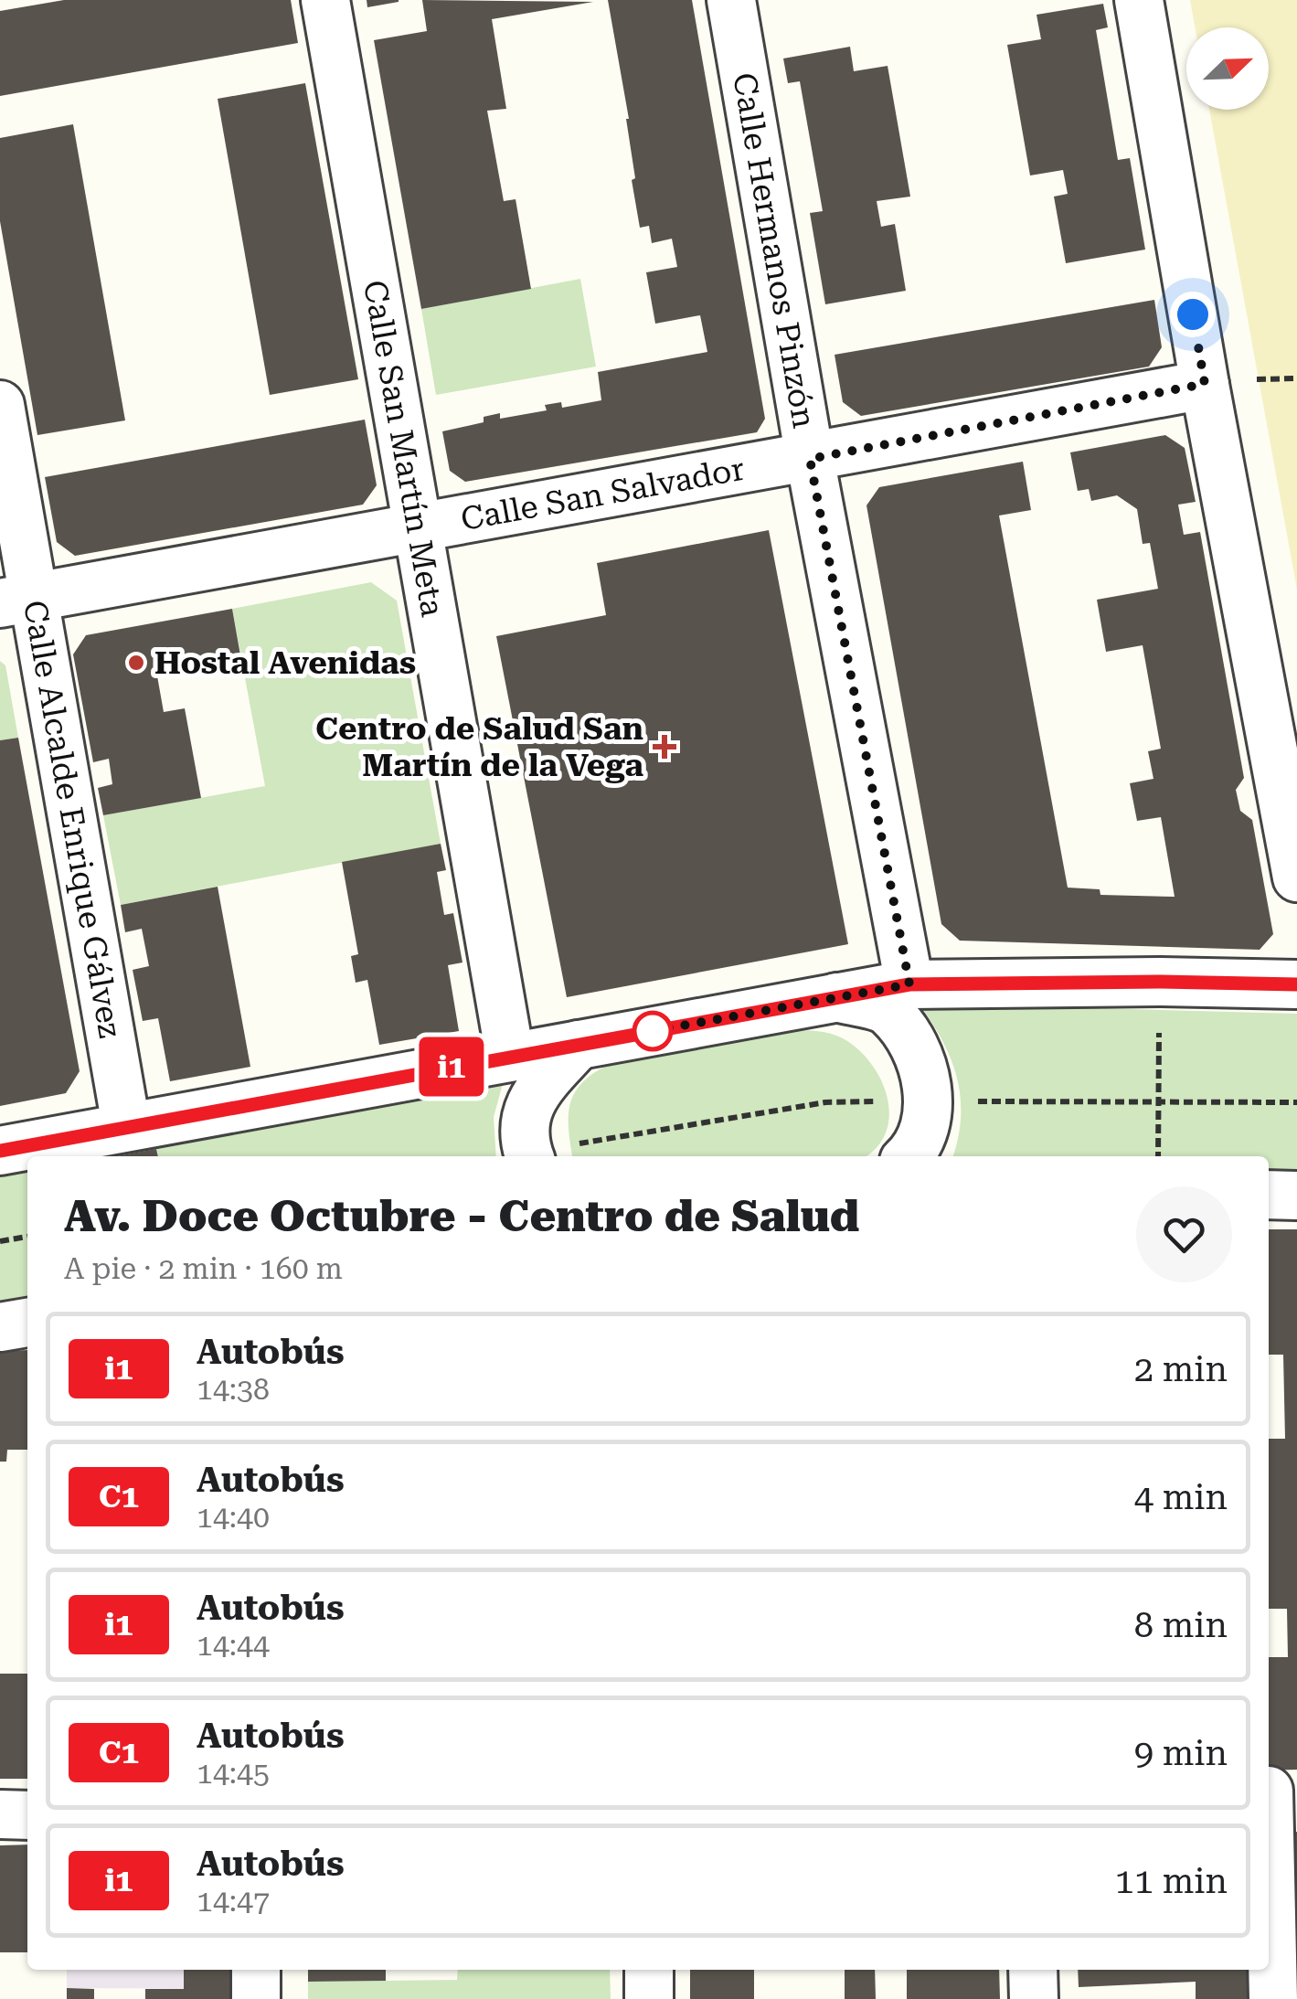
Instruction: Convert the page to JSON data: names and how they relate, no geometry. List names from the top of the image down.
{
  "streets": {
    "street": [
      "Calle Hermanos Pinzón",
      "Calle San Martín Meta",
      "Calle San Salvador",
      "Calle Alcalde Enrique Gálvez"
    ]
  },
  "crossings": [
    ["Calle Hermanos Pinzón", "Calle San Salvador"],
    ["Calle San Martín Meta", "Calle San Salvador"],
    ["Calle San Salvador", "Calle Alcalde Enrique Gálvez"]
  ],
  "places": {
    "other": ["Hostal Avenidas"],
    "health": ["Centro de Salud San Martín de la Vega"]
  },
  "lines": ["bus line i1"],
  "north": "top right",
  "page": {
    "on_map": "i1",
    "heading": ["Av. Doce Octubre - Centro de Salud", "A pie · 2 min · 160 m"],
    "list": [
      {
        "mark": "i1",
        "name": "Autobús",
        "note": "14:38",
        "value": "2 min"
      },
      {
        "mark": "C1",
        "name": "Autobús",
        "note": "14:40",
        "value": "4 min"
      },
      {
        "mark": "i1",
        "name": "Autobús",
        "note": "14:44",
        "value": "8 min"
      },
      {
        "mark": "C1",
        "name": "Autobús",
        "note": "14:45",
        "value": "9 min"
      },
      {
        "mark": "i1",
        "name": "Autobús",
        "note": "14:47",
        "value": "11 min"
      }
    ]
  }
}
